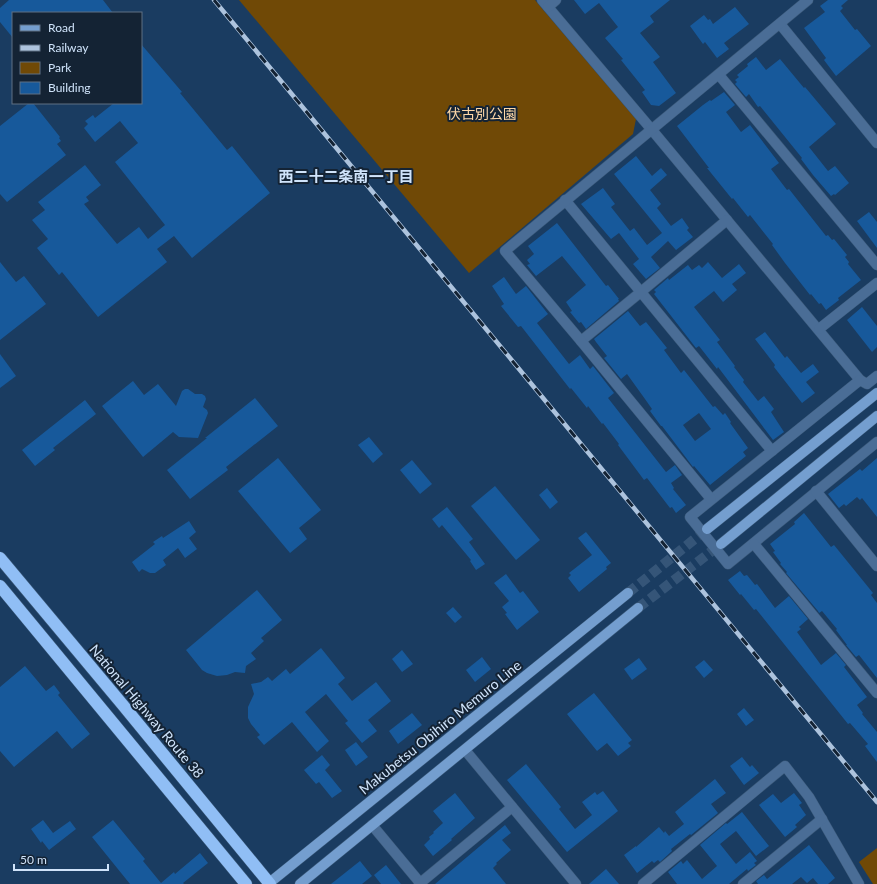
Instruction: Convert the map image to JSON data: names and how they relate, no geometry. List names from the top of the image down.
{
  "streets": {
    "highway": ["National Highway Route 38"],
    "main road": ["Makubetsu Obihiro Memuro Line"]
  },
  "crossings": [
    ["National Highway Route 38", "Makubetsu Obihiro Memuro Line"]
  ],
  "districts": ["西二十二条南一丁目"],
  "parks": ["伏古別公園"],
  "legend": [
    "Road",
    "Railway",
    "Park",
    "Building"
  ],
  "scale_bar": "50 m"
}
